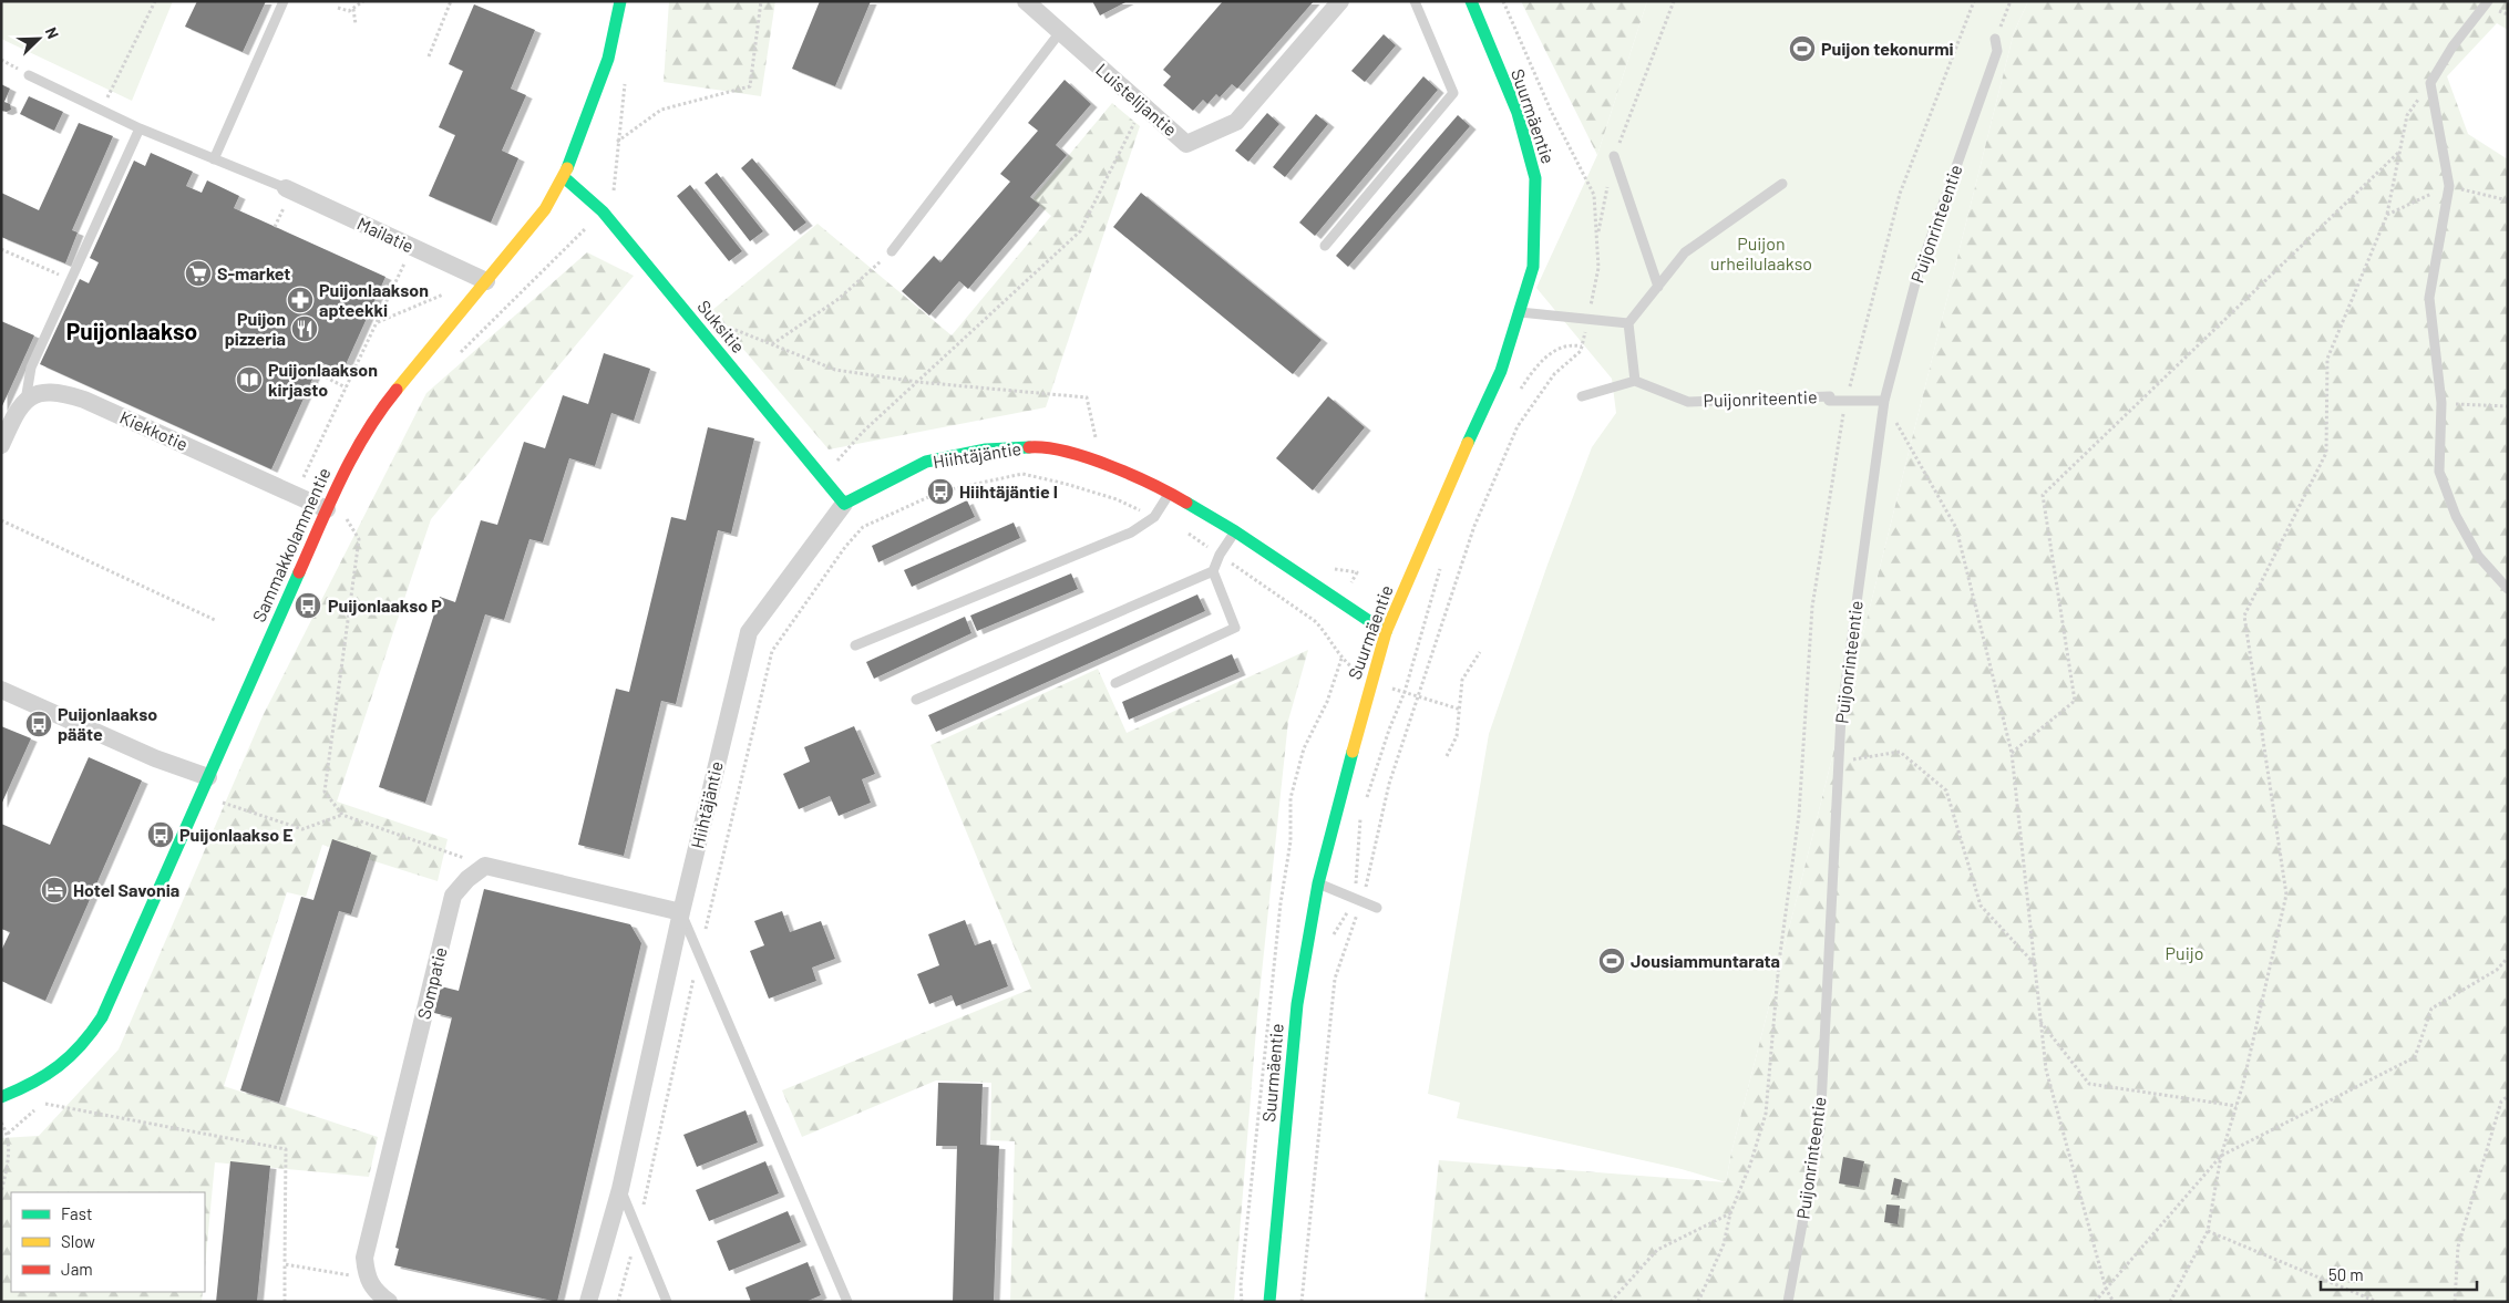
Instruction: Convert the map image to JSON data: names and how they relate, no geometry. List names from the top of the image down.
{
  "streets": {
    "street": [
      "Luistelijantie",
      "Suurmäentie",
      "Mailatie",
      "Suksitie",
      "Kiekkotie",
      "Hiihtäjäntie",
      "Sammakkolammentie",
      "Sompatie"
    ],
    "lane": ["Puijonrinteentie", "Puijonriteentie"]
  },
  "crossings": [
    ["Suurmäentie", "Hiihtäjäntie"],
    ["Puijonrinteentie", "Puijonriteentie"],
    ["Mailatie", "Sammakkolammentie"],
    ["Suksitie", "Hiihtäjäntie"],
    ["Suksitie", "Sammakkolammentie"],
    ["Kiekkotie", "Sammakkolammentie"]
  ],
  "districts": ["Puijonlaakso"],
  "parks": ["Puijon urheilulaakso", "Puijo"],
  "places": {
    "sports": ["Puijon tekonurmi", "Jousiammuntarata"],
    "supermarket": ["S-market"],
    "pharmacy": ["Puijonlaakson apteekki"],
    "restaurant": ["Puijon pizzeria"],
    "library": ["Puijonlaakson kirjasto"],
    "bus stop": [
      "Hiihtäjäntie I",
      "Puijonlaakso P",
      "Puijonlaakso pääte",
      "Puijonlaakso E"
    ],
    "hotel": ["Hotel Savonia"]
  },
  "legend": ["Fast", "Slow", "Jam"],
  "scale_bar": "50 m",
  "north": "top right"
}
